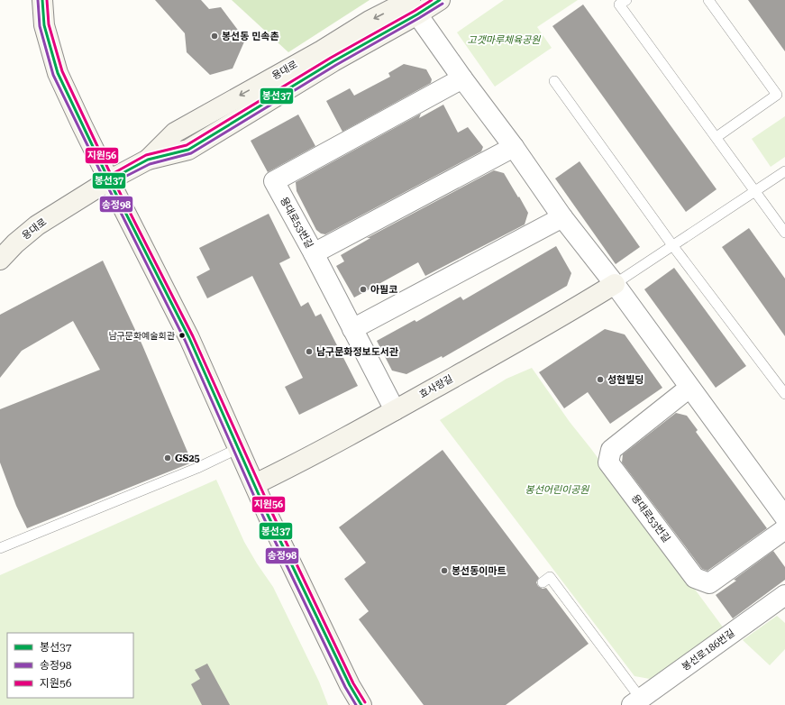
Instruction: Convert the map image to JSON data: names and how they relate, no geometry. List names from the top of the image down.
{
  "streets": {
    "street": [
      "용대로",
      "용대로53번길",
      "효사랑길",
      "봉선로186번길"
    ]
  },
  "parks": ["고갯마루체육공원", "봉선어린이공원"],
  "places": [
    "봉선동 민속촌",
    "아필코",
    "남구문화예술회관",
    "남구문화정보도서관",
    "성현빌딩",
    "GS25",
    "봉선동이마트"
  ],
  "lines": ["transit line 봉선37", "transit line 송정98", "transit line 지원56"],
  "legend": ["봉선37", "송정98", "지원56"]
}
